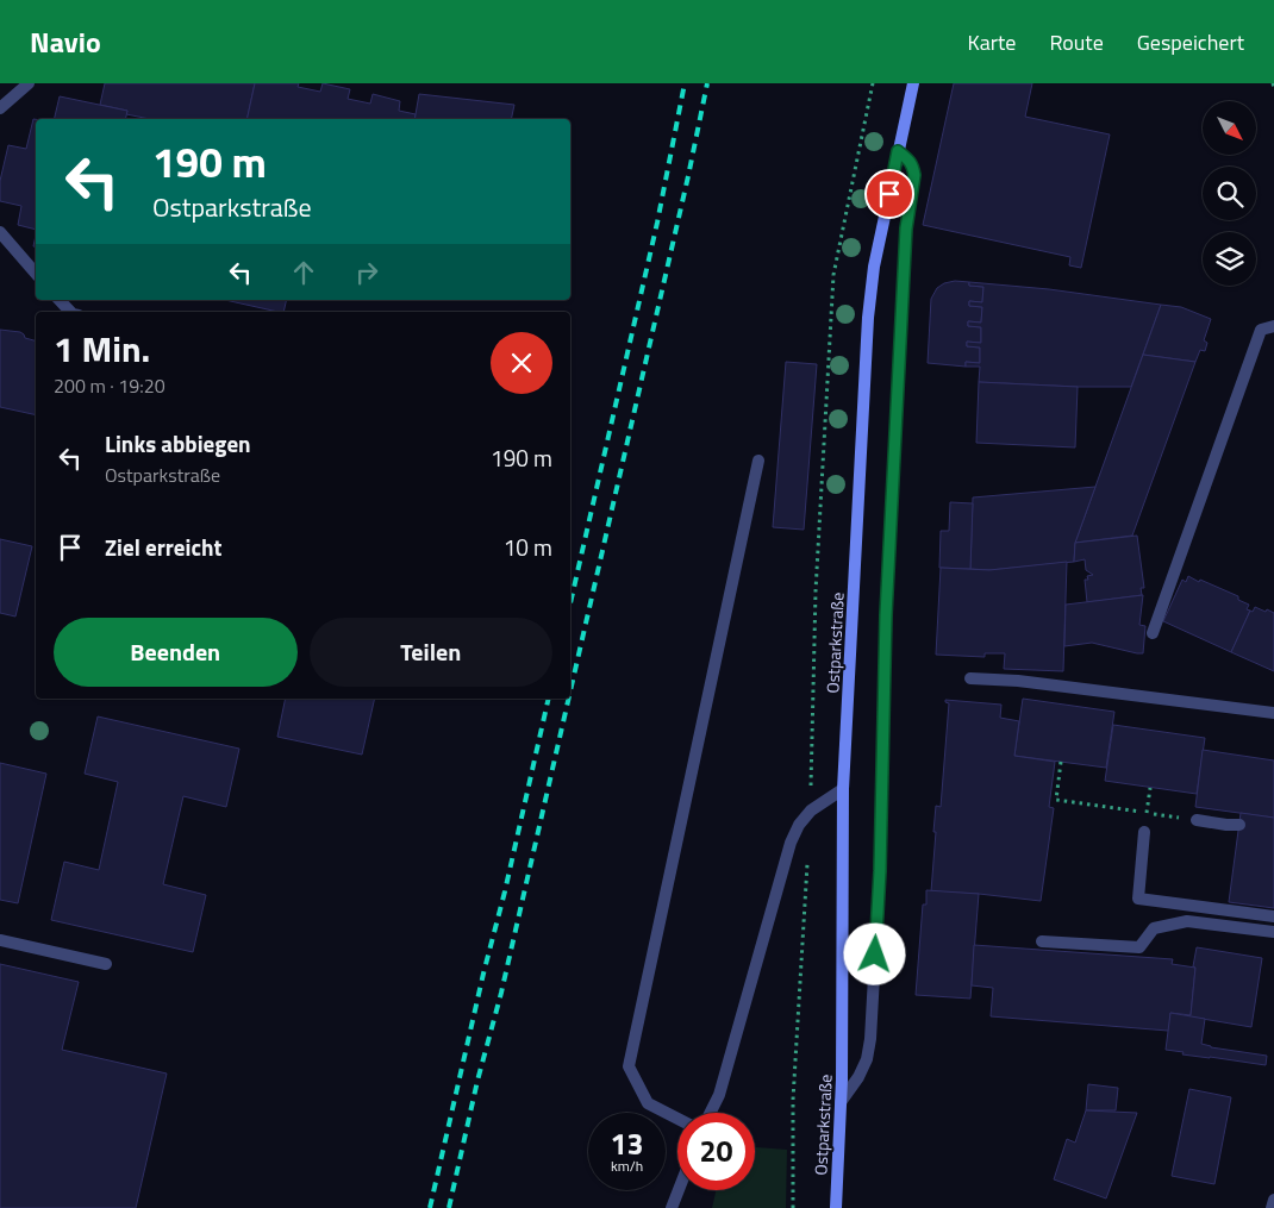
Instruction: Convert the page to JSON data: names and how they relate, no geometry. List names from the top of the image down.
{
  "streets": {
    "street": ["Ostparkstraße"]
  },
  "north": "bottom right",
  "page": {
    "header": "Navio",
    "nav": ["Karte", "Route", "Gespeichert"],
    "turn": ["190 m", "Ostparkstraße"],
    "heading": ["1 Min.", "200 m · 19:20"],
    "list": [
      {
        "name": "Links abbiegen",
        "note": "Ostparkstraße",
        "value": "190 m"
      },
      {
        "name": "Ziel erreicht",
        "value": "10 m"
      }
    ],
    "buttons": ["Beenden", "Teilen"],
    "speed": "13 km/h",
    "limit": "20"
  }
}
